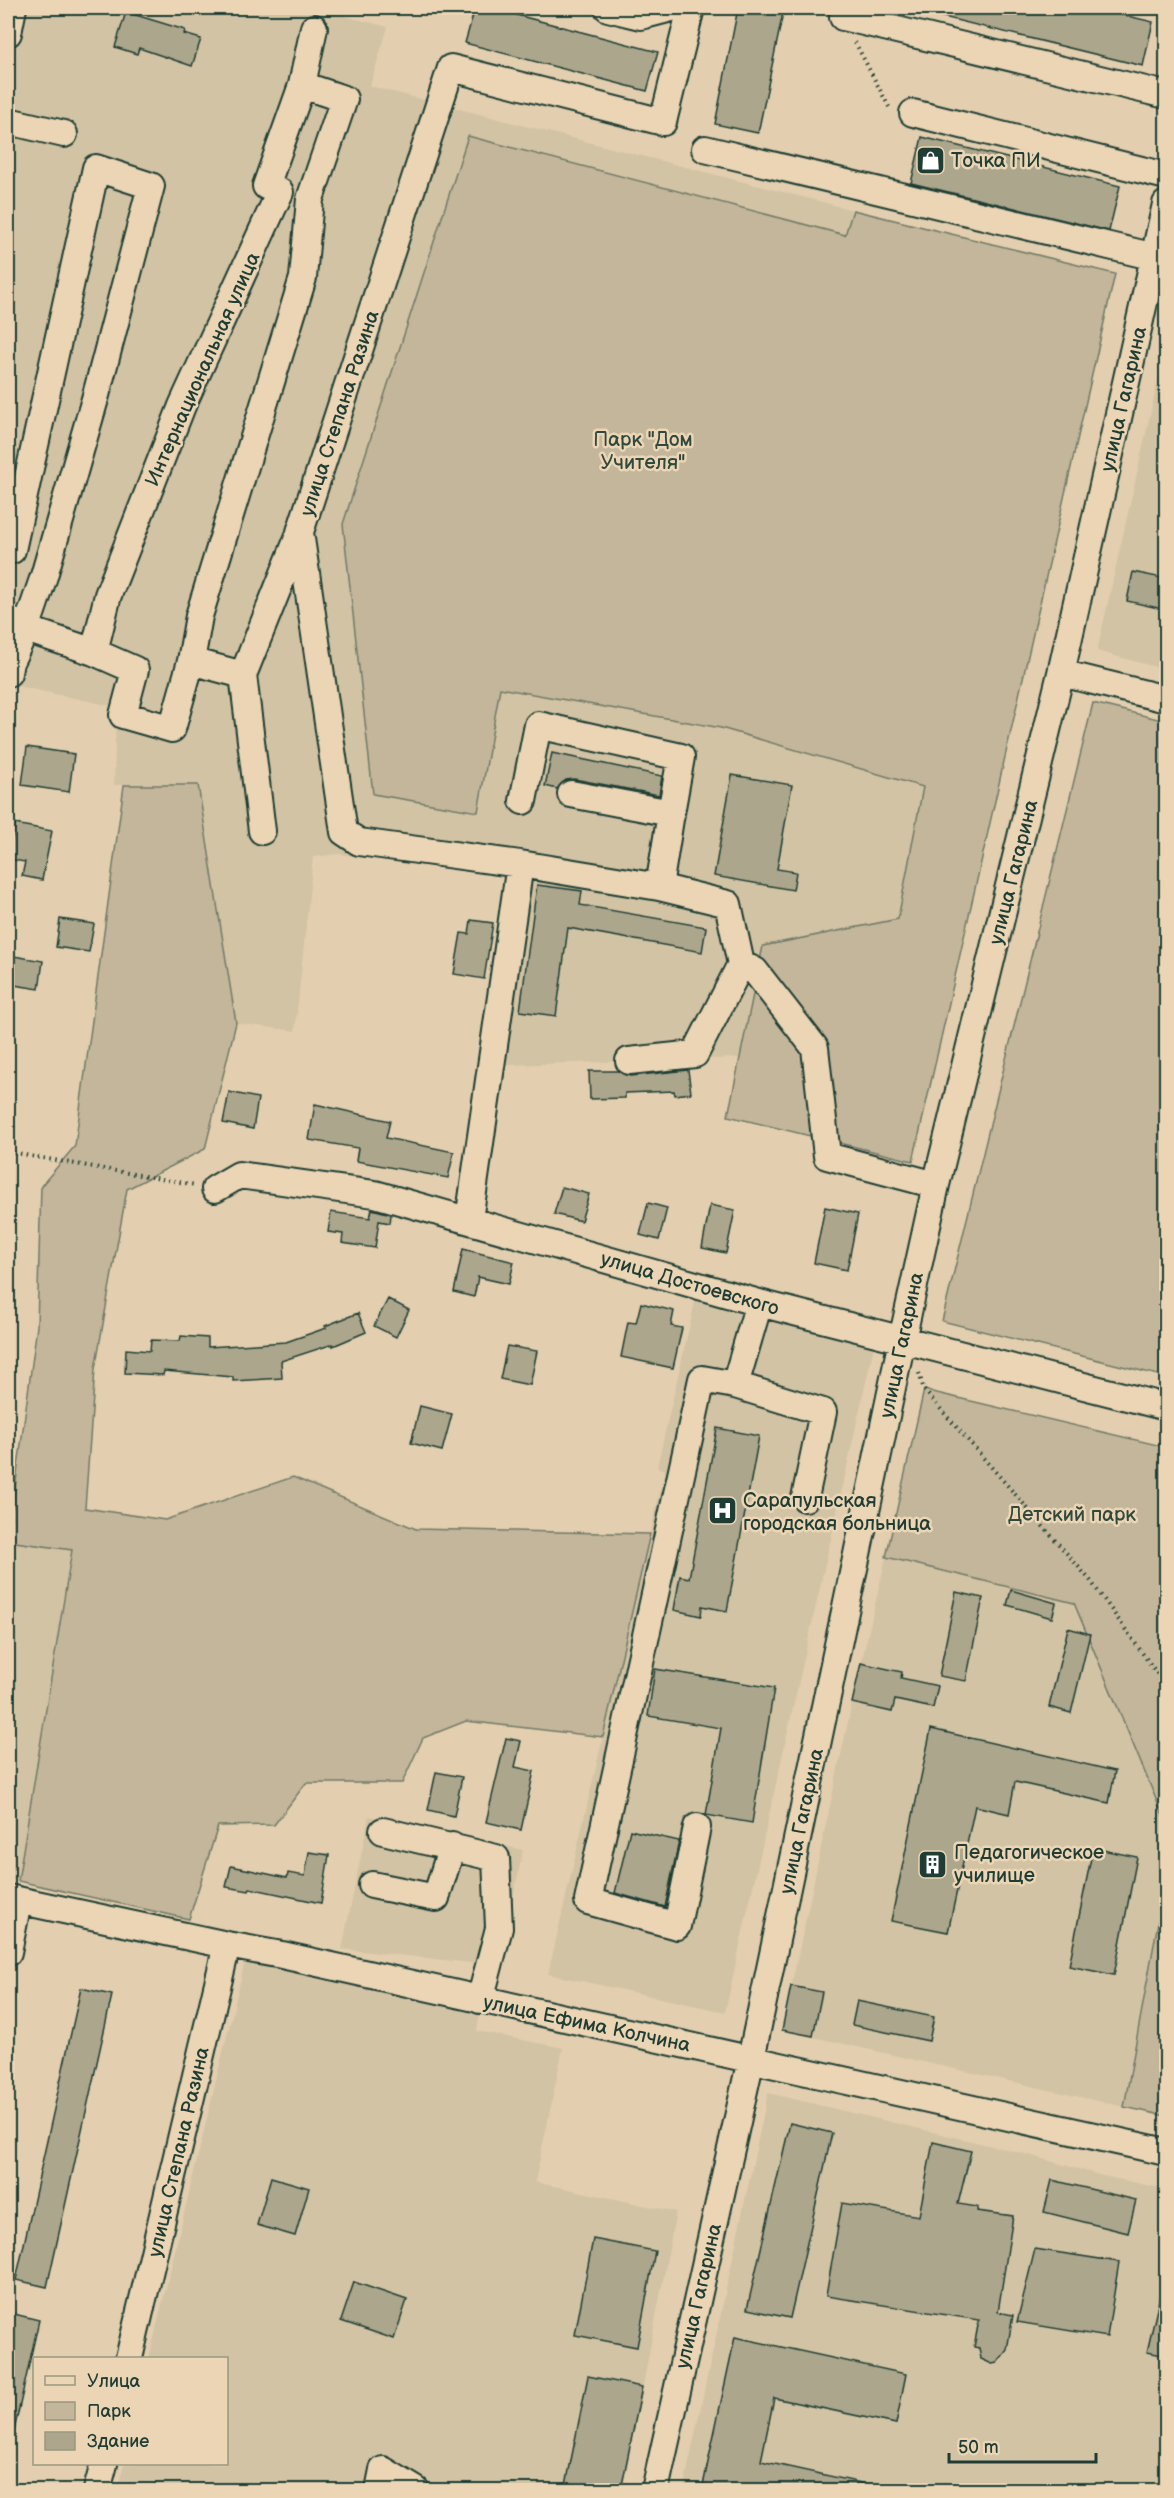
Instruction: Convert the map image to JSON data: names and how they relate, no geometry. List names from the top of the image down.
{
  "streets": {
    "street": [
      "Интернациональная улица",
      "улица Гагарина",
      "улица Степана Разина",
      "улица Достоевского",
      "улица Ефима Колчина"
    ]
  },
  "crossings": [
    ["улица Гагарина", "улица Достоевского"],
    ["улица Гагарина", "улица Ефима Колчина"],
    ["улица Степана Разина", "улица Ефима Колчина"]
  ],
  "parks": ["Парк \"Дом Учителя\"", "Детский парк"],
  "places": {
    "shop": ["Точка ПИ"],
    "hospital": ["Сарапульская городская больница"],
    "building": ["Педагогическое училище"]
  },
  "legend": ["Улица", "Парк", "Здание"],
  "scale_bar": "50 m"
}
